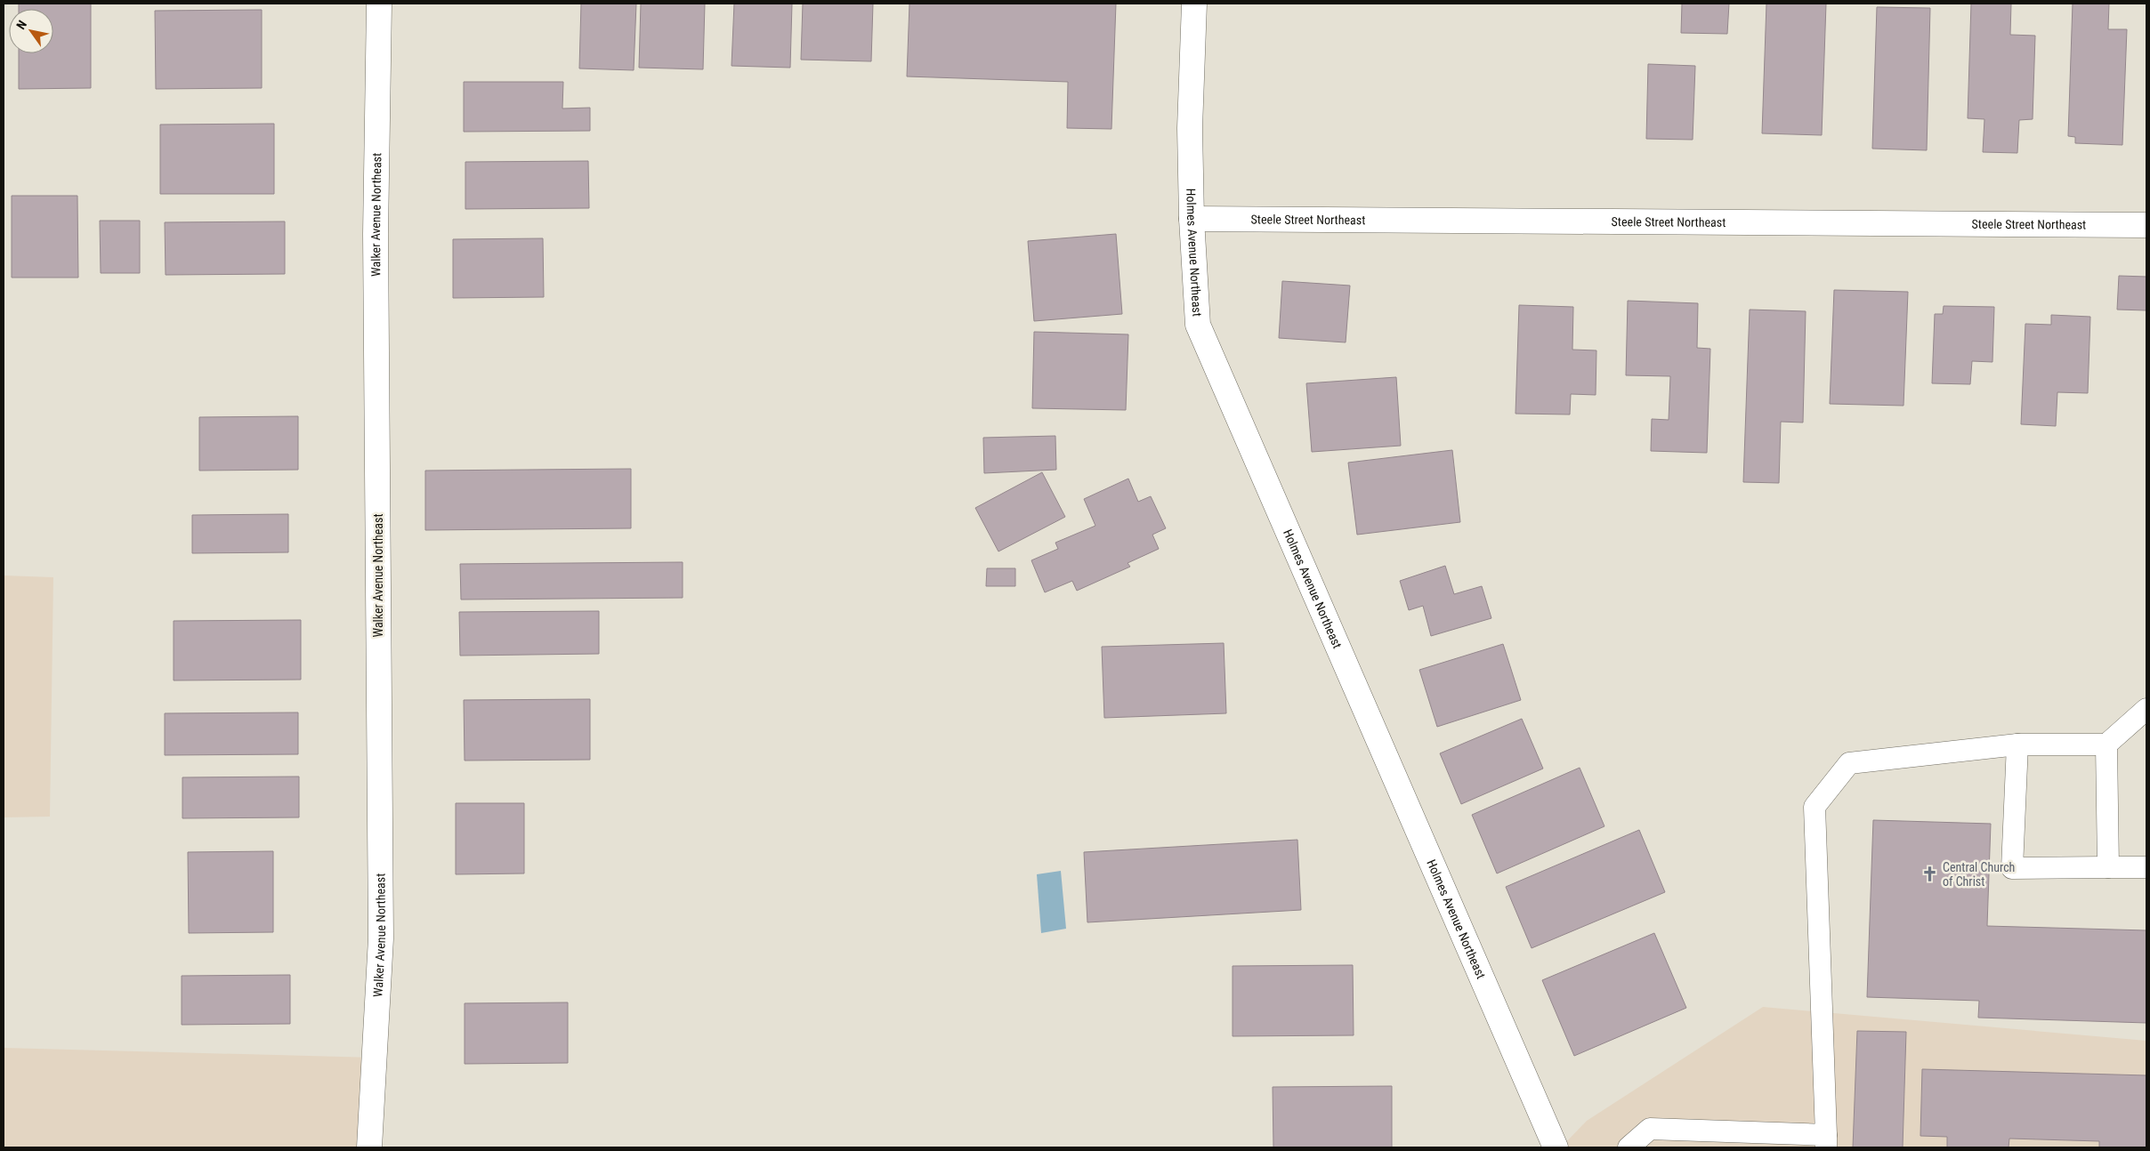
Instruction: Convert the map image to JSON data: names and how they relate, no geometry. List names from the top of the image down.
{
  "streets": {
    "street": ["Walker Avenue Northeast", "Steele Street Northeast", "Holmes Avenue Northeast"]
  },
  "crossings": [
    ["Steele Street Northeast", "Holmes Avenue Northeast"]
  ],
  "places": {
    "church": ["Central Church of Christ"]
  },
  "north": "top left"
}
